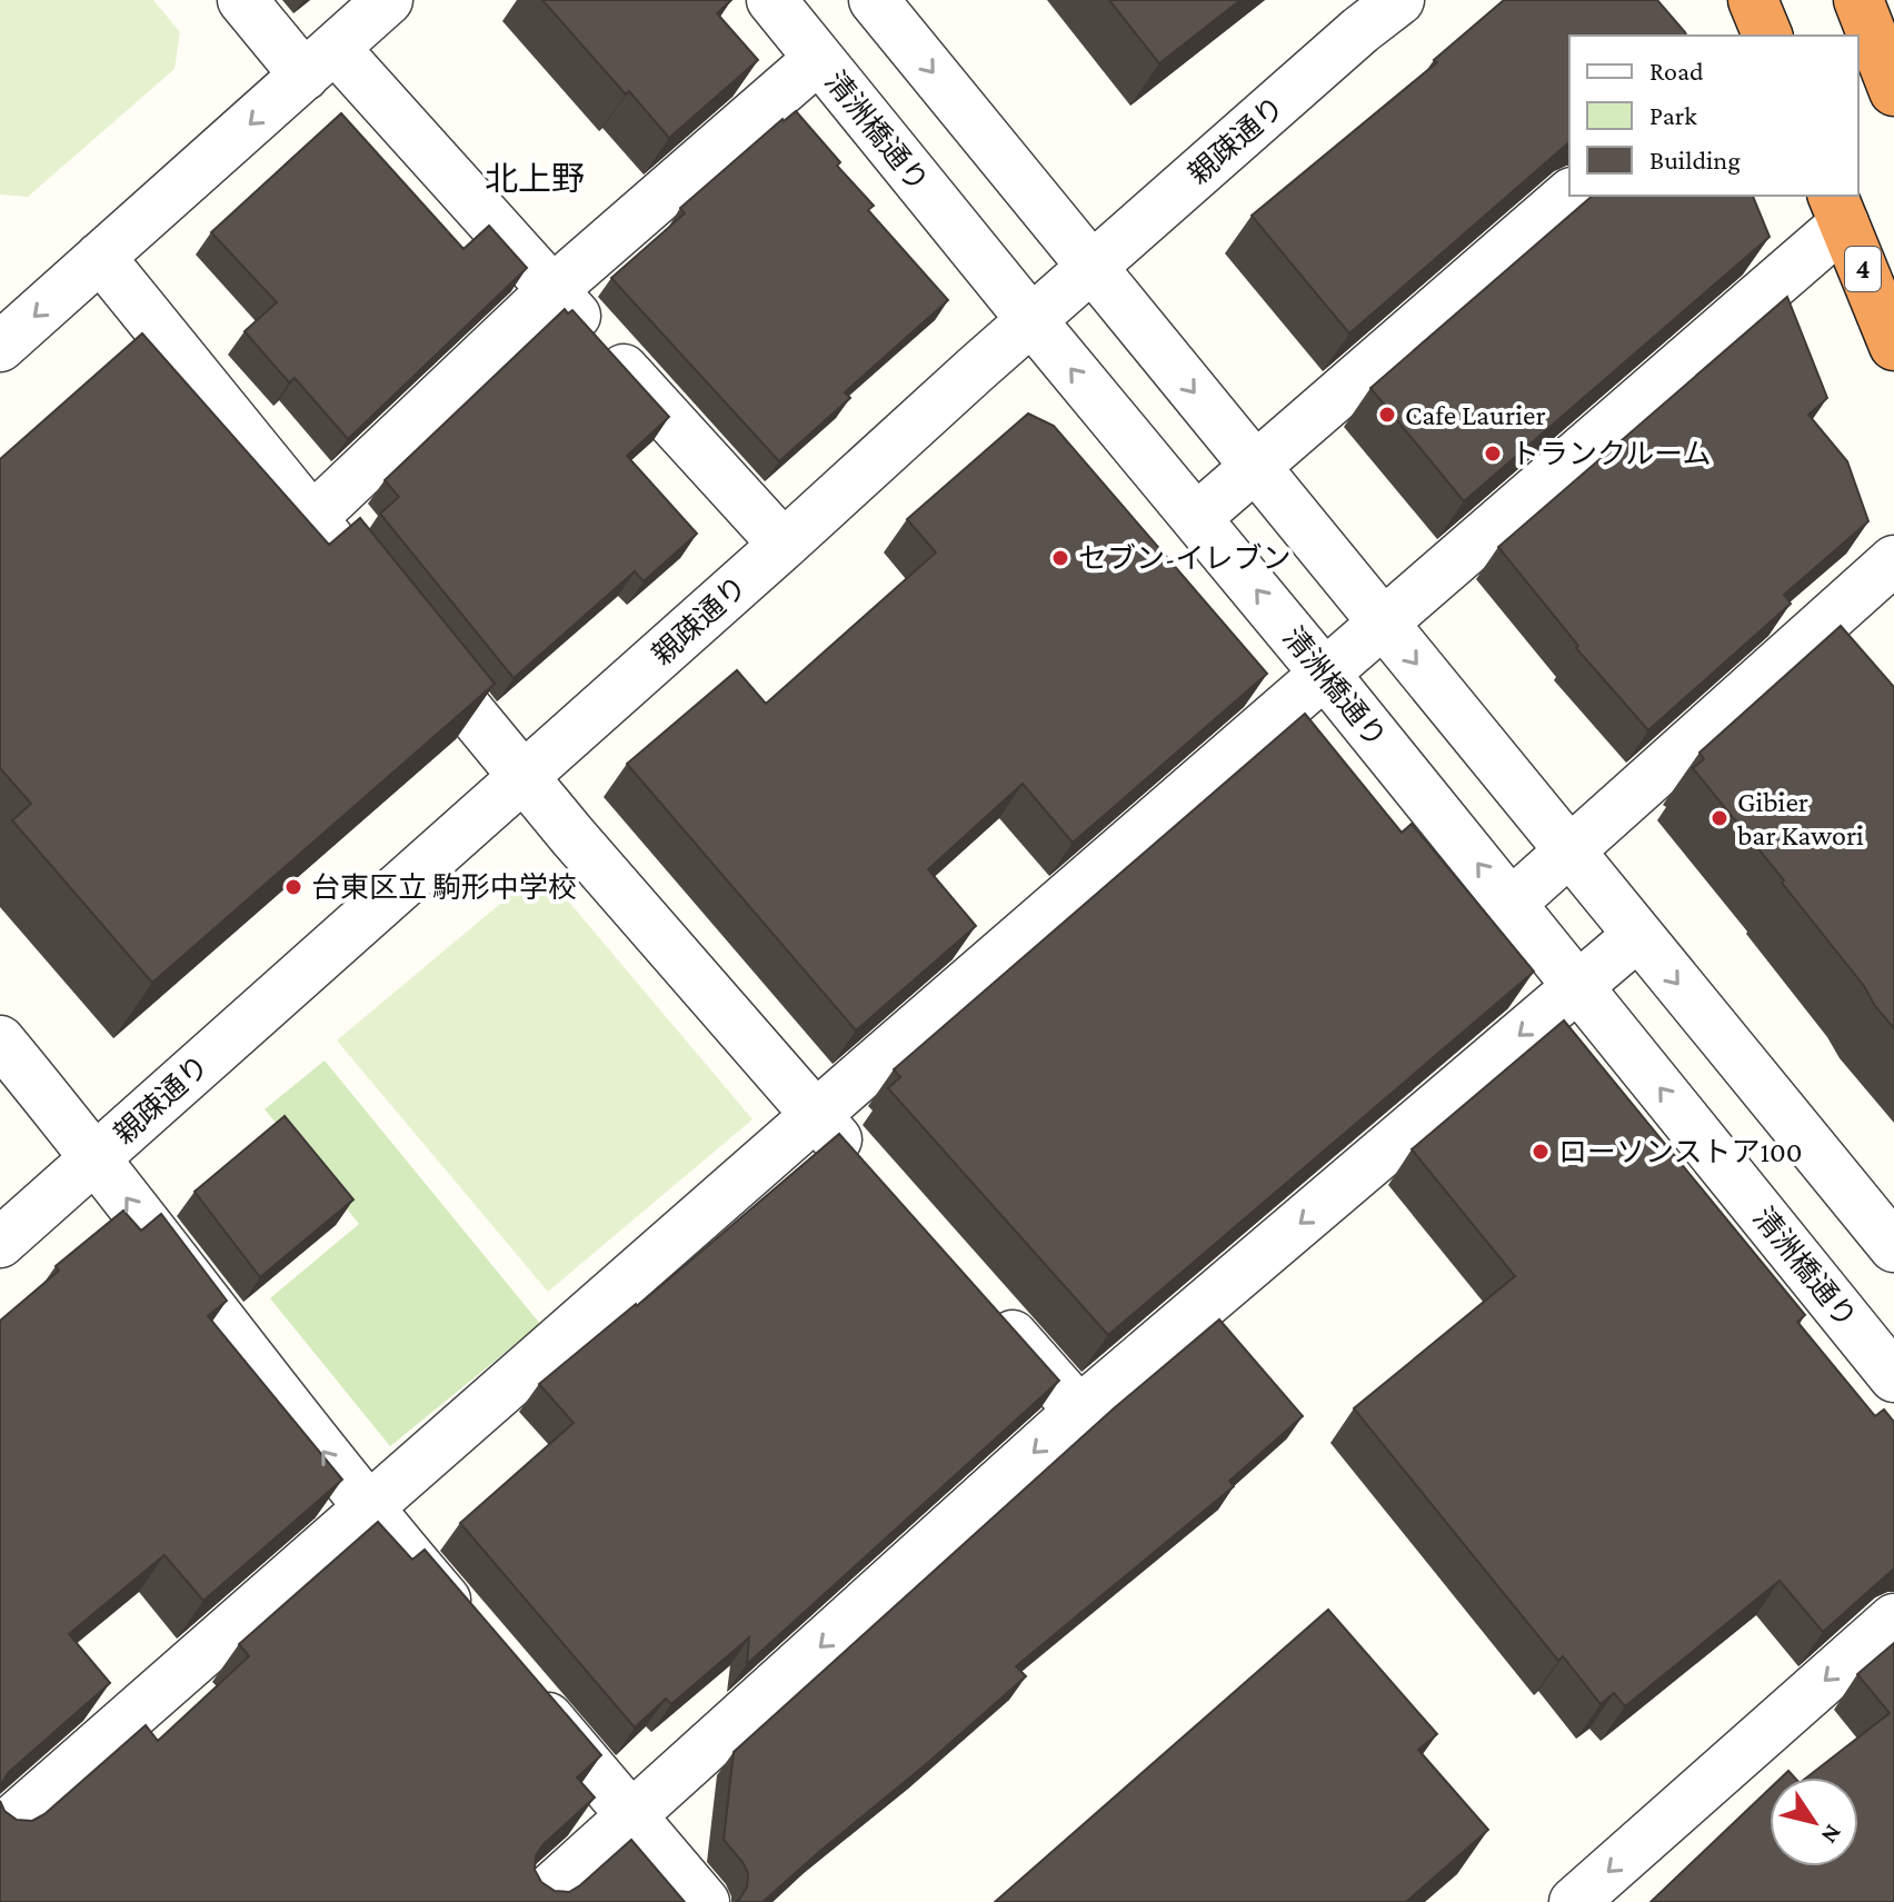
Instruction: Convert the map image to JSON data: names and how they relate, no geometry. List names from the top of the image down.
{
  "streets": {
    "highway": ["4"],
    "street": ["清洲橋通り", "親疎通り"]
  },
  "crossings": [
    ["清洲橋通り", "親疎通り"]
  ],
  "districts": ["北上野"],
  "places": [
    "Cafe Laurier",
    "トランクルーム",
    "セブン-イレブン",
    "Gibier bar Kawori",
    "台東区立 駒形中学校",
    "ローソンストア100"
  ],
  "legend": ["Road", "Park", "Building"],
  "north": "bottom right"
}
